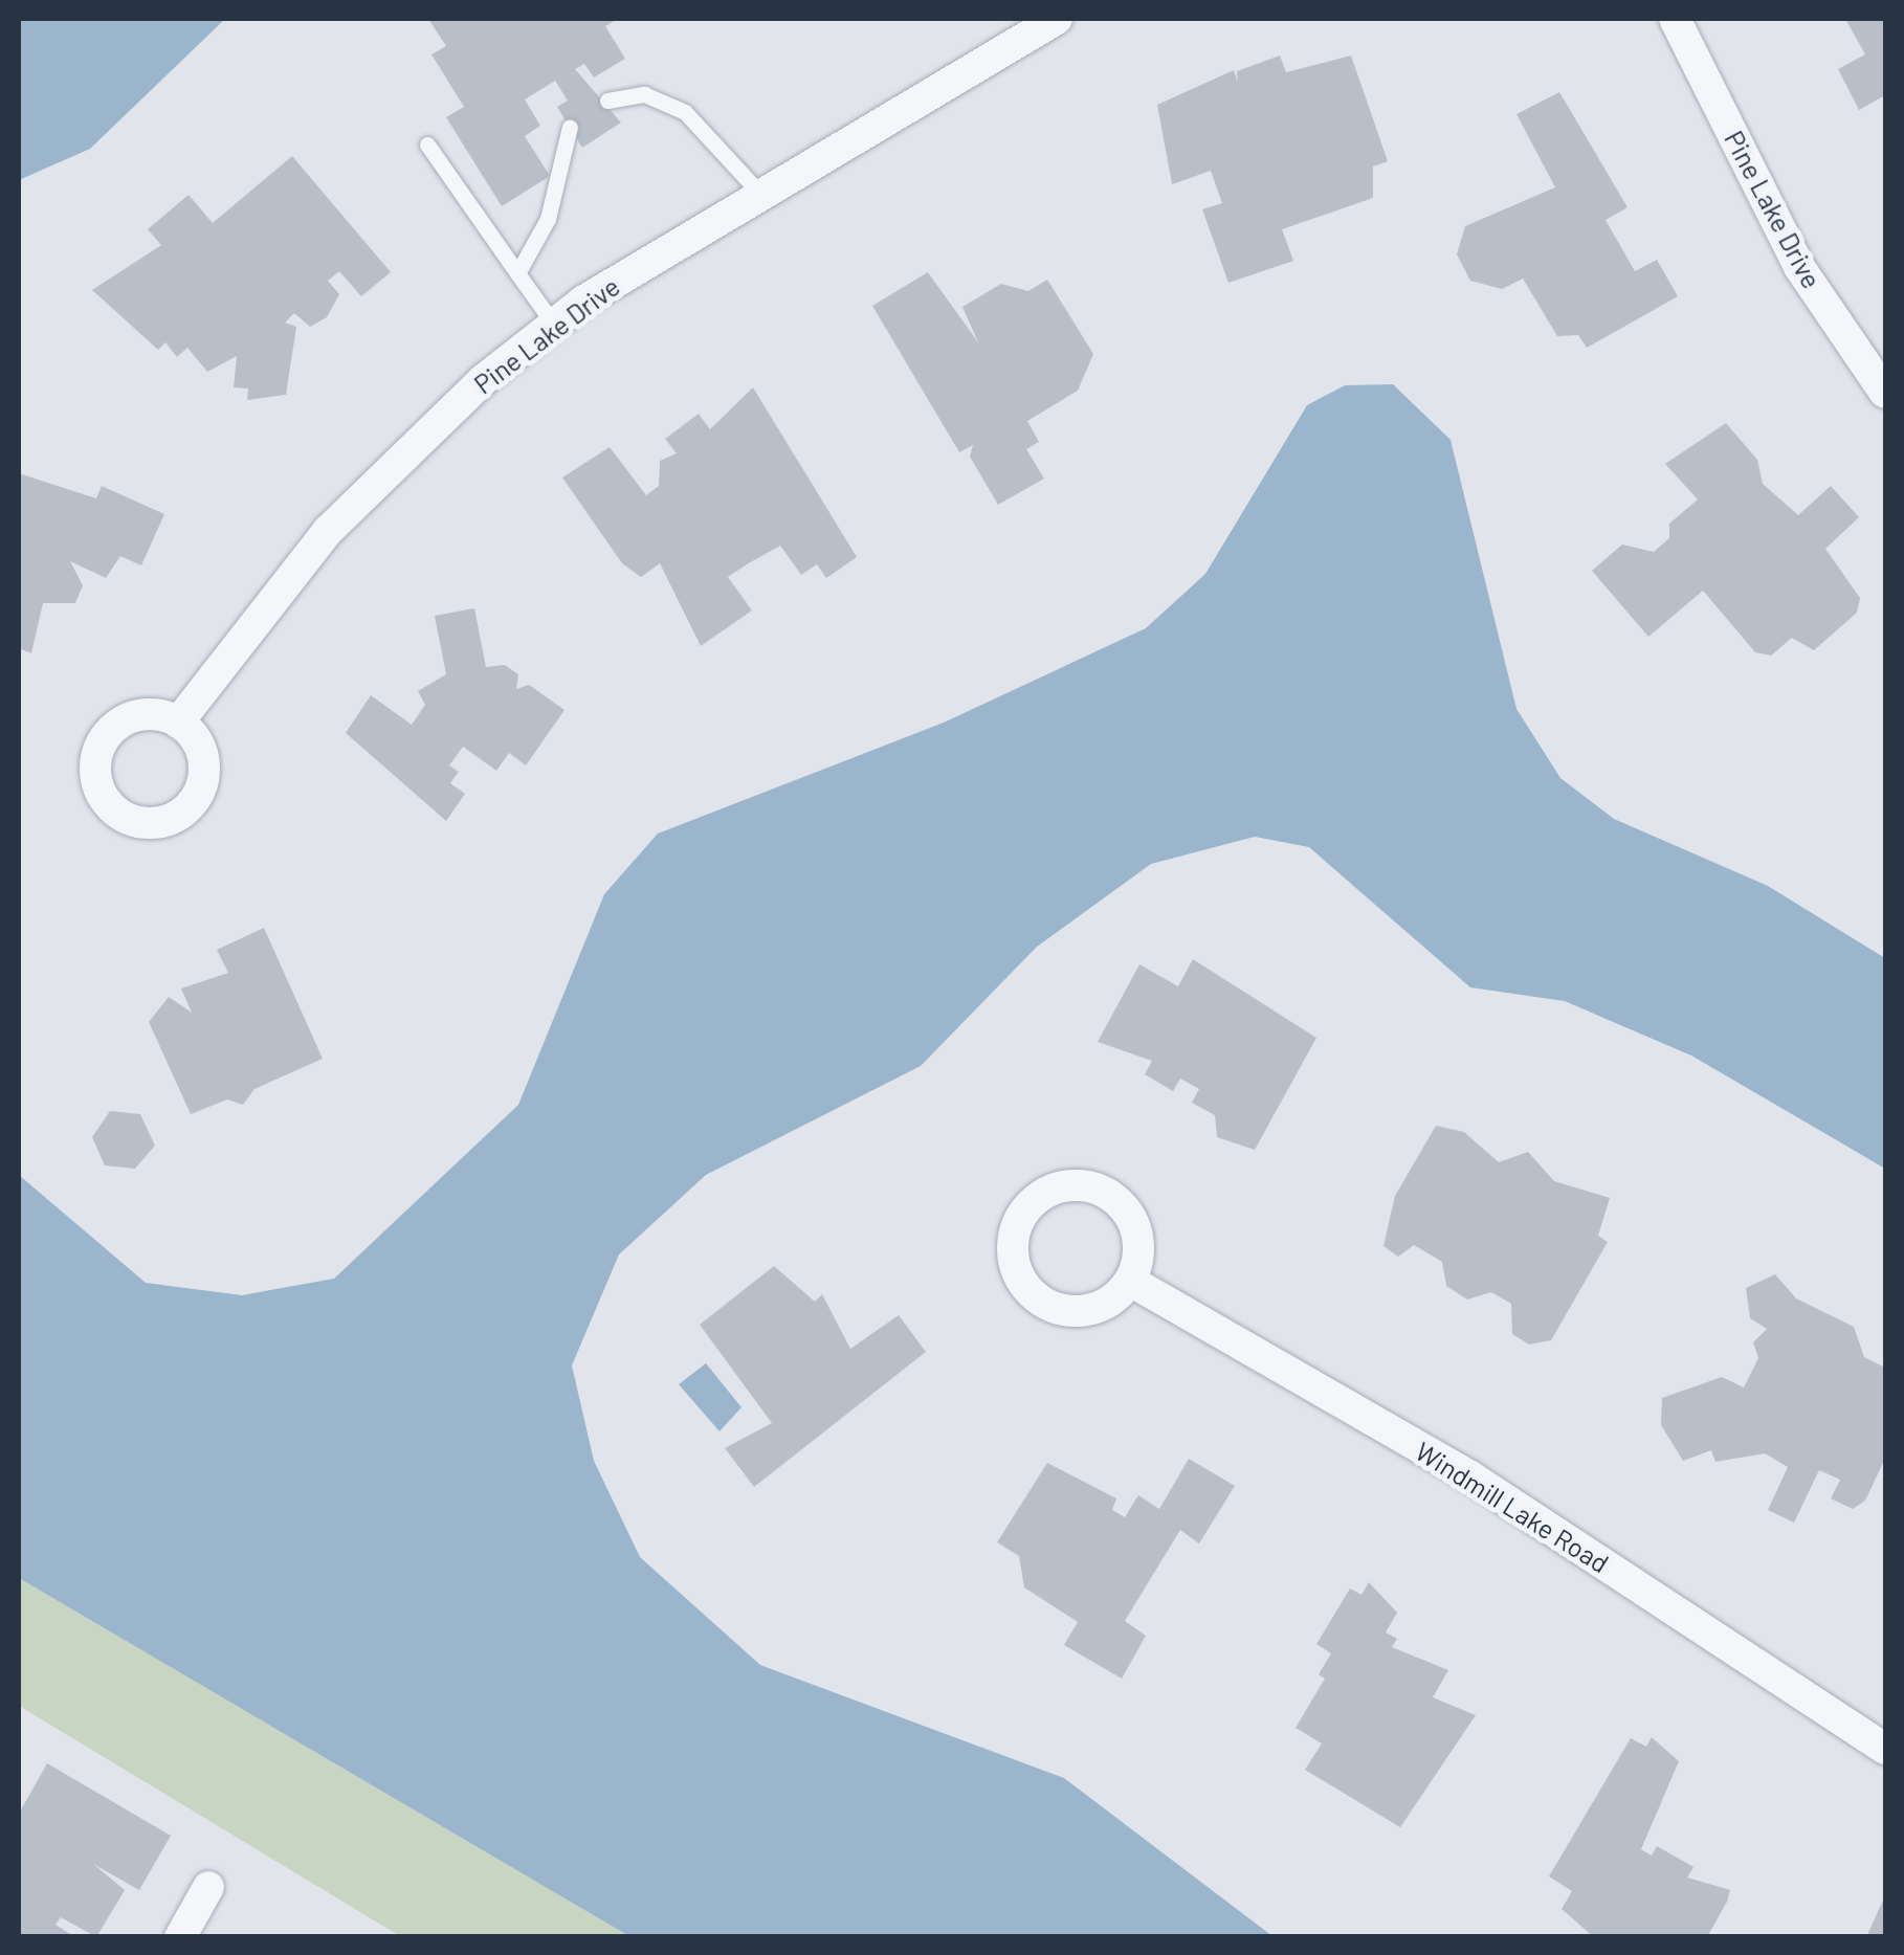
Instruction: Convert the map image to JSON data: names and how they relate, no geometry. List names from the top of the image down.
{
  "streets": {
    "street": ["Pine Lake Drive", "Windmill Lake Road"]
  }
}
